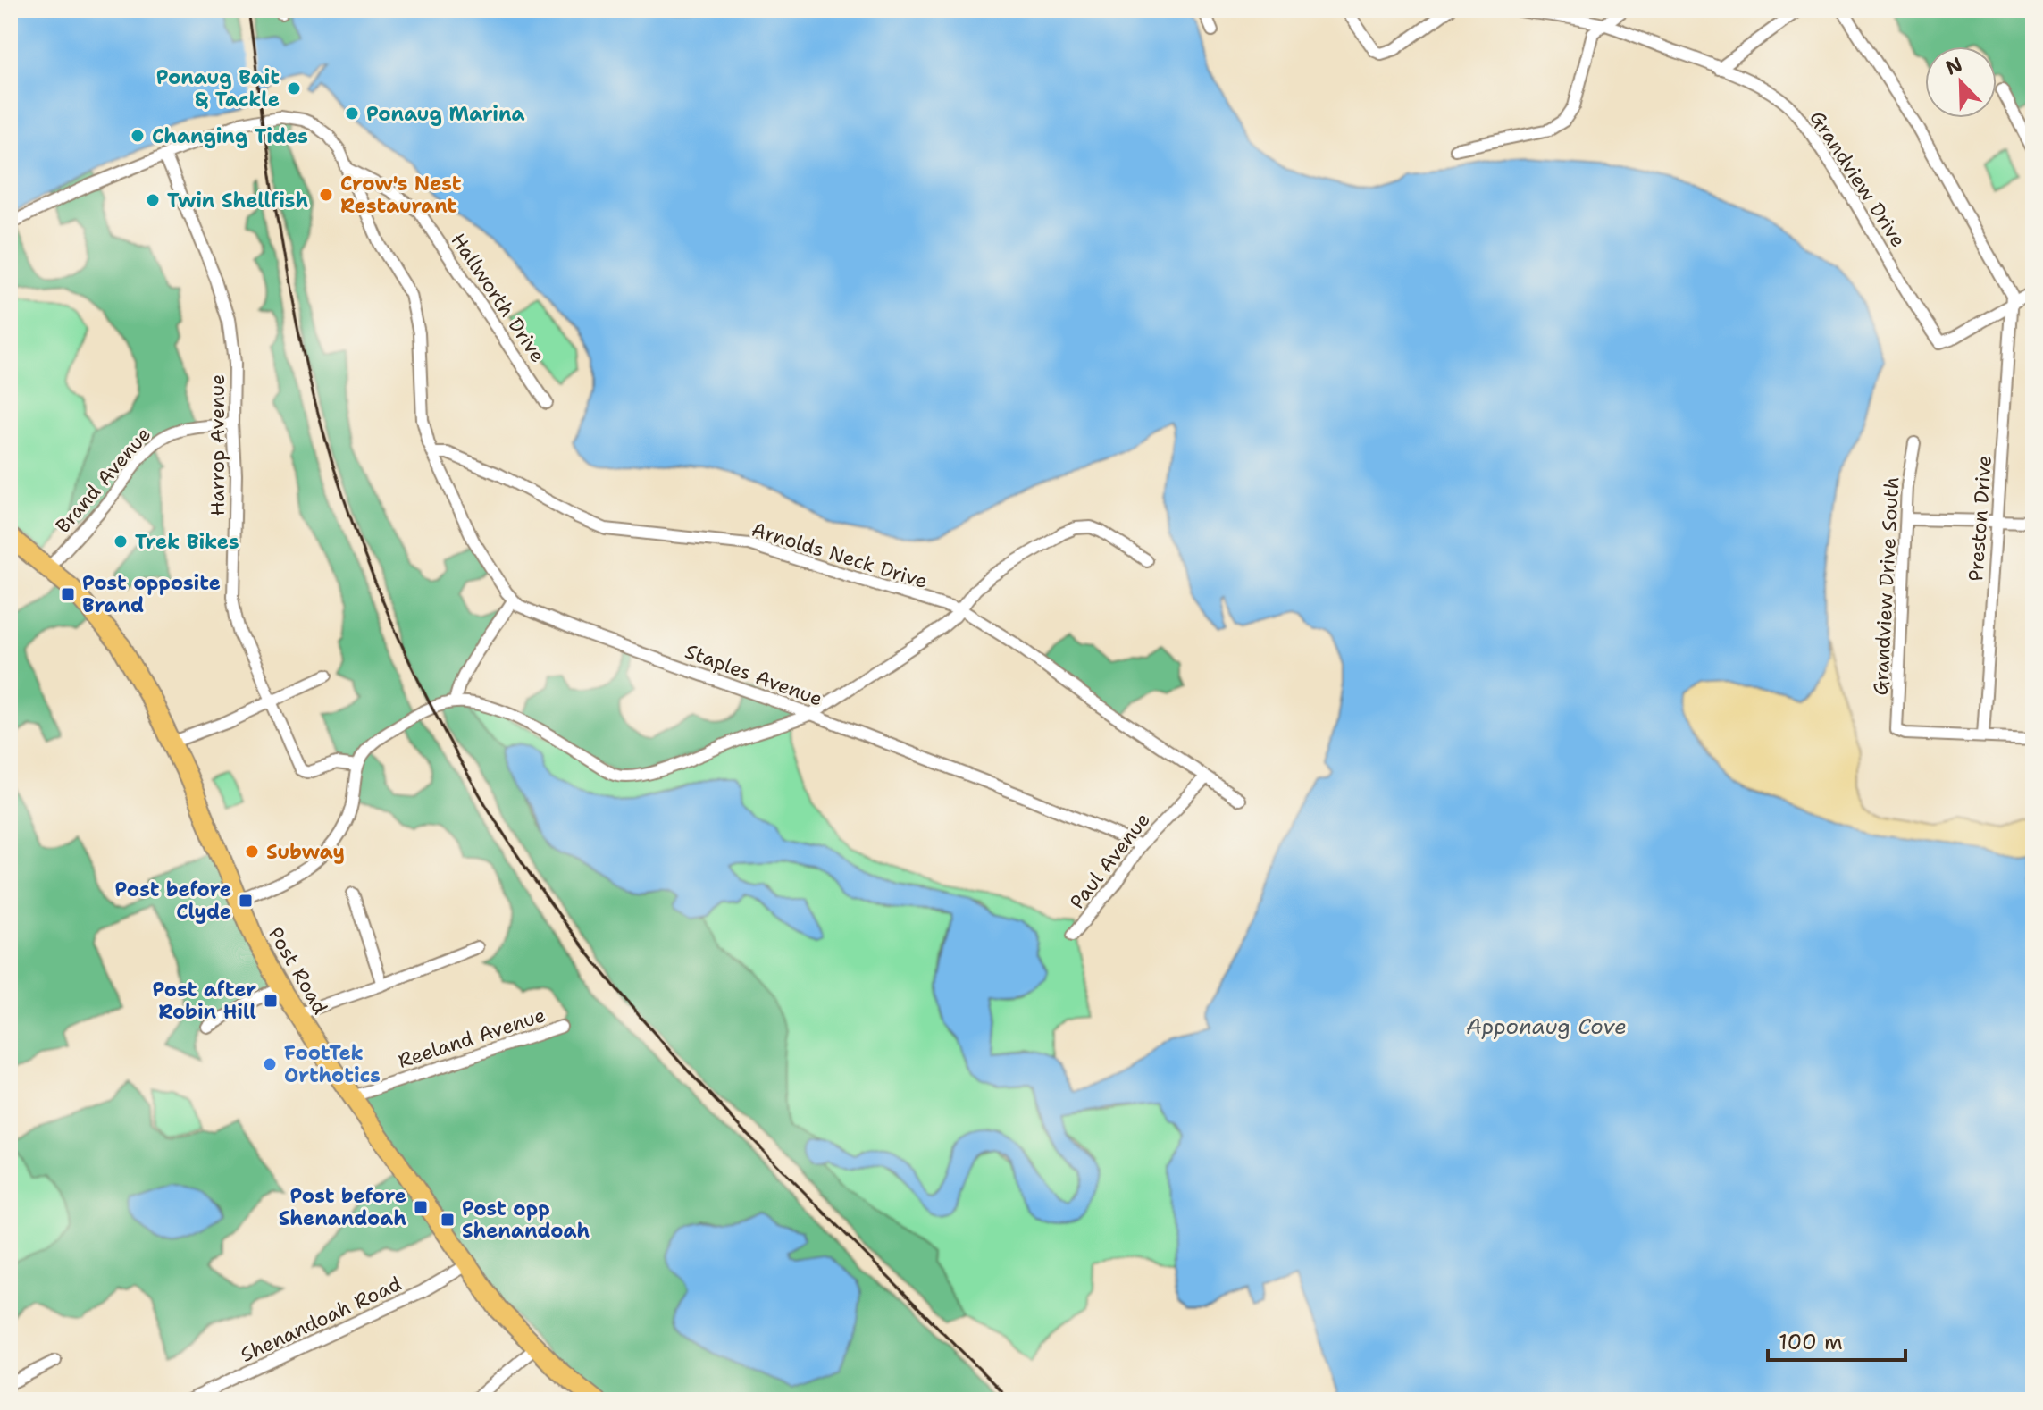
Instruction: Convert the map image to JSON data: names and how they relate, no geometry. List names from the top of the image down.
{
  "streets": {
    "main road": ["Post Road"],
    "street": [
      "Grandview Drive",
      "Hallworth Drive",
      "Harrop Avenue",
      "Brand Avenue",
      "Preston Drive",
      "Arnolds Neck Drive",
      "Grandview Drive South",
      "Staples Avenue",
      "Paul Avenue",
      "Reeland Avenue",
      "Shenandoah Road"
    ]
  },
  "crossings": [
    ["Grandview Drive", "Preston Drive"],
    ["Harrop Avenue", "Brand Avenue"],
    ["Brand Avenue", "Post Road"],
    ["Preston Drive", "Grandview Drive South"],
    ["Arnolds Neck Drive", "Staples Avenue"],
    ["Arnolds Neck Drive", "Paul Avenue"],
    ["Staples Avenue", "Paul Avenue"],
    ["Post Road", "Reeland Avenue"],
    ["Post Road", "Shenandoah Road"]
  ],
  "water": ["Apponaug Cove"],
  "places": {
    "other": [
      "Ponaug Bait & Tackle",
      "Ponaug Marina",
      "Changing Tides",
      "Crow's Nest Restaurant",
      "Twin Shellfish",
      "Trek Bikes",
      "Subway",
      "FootTek Orthotics"
    ],
    "transit": [
      "Post opposite Brand",
      "Post before Clyde",
      "Post after Robin Hill",
      "Post before Shenandoah",
      "Post opp Shenandoah"
    ]
  },
  "scale_bar": "100 m",
  "north": "top left"
}
